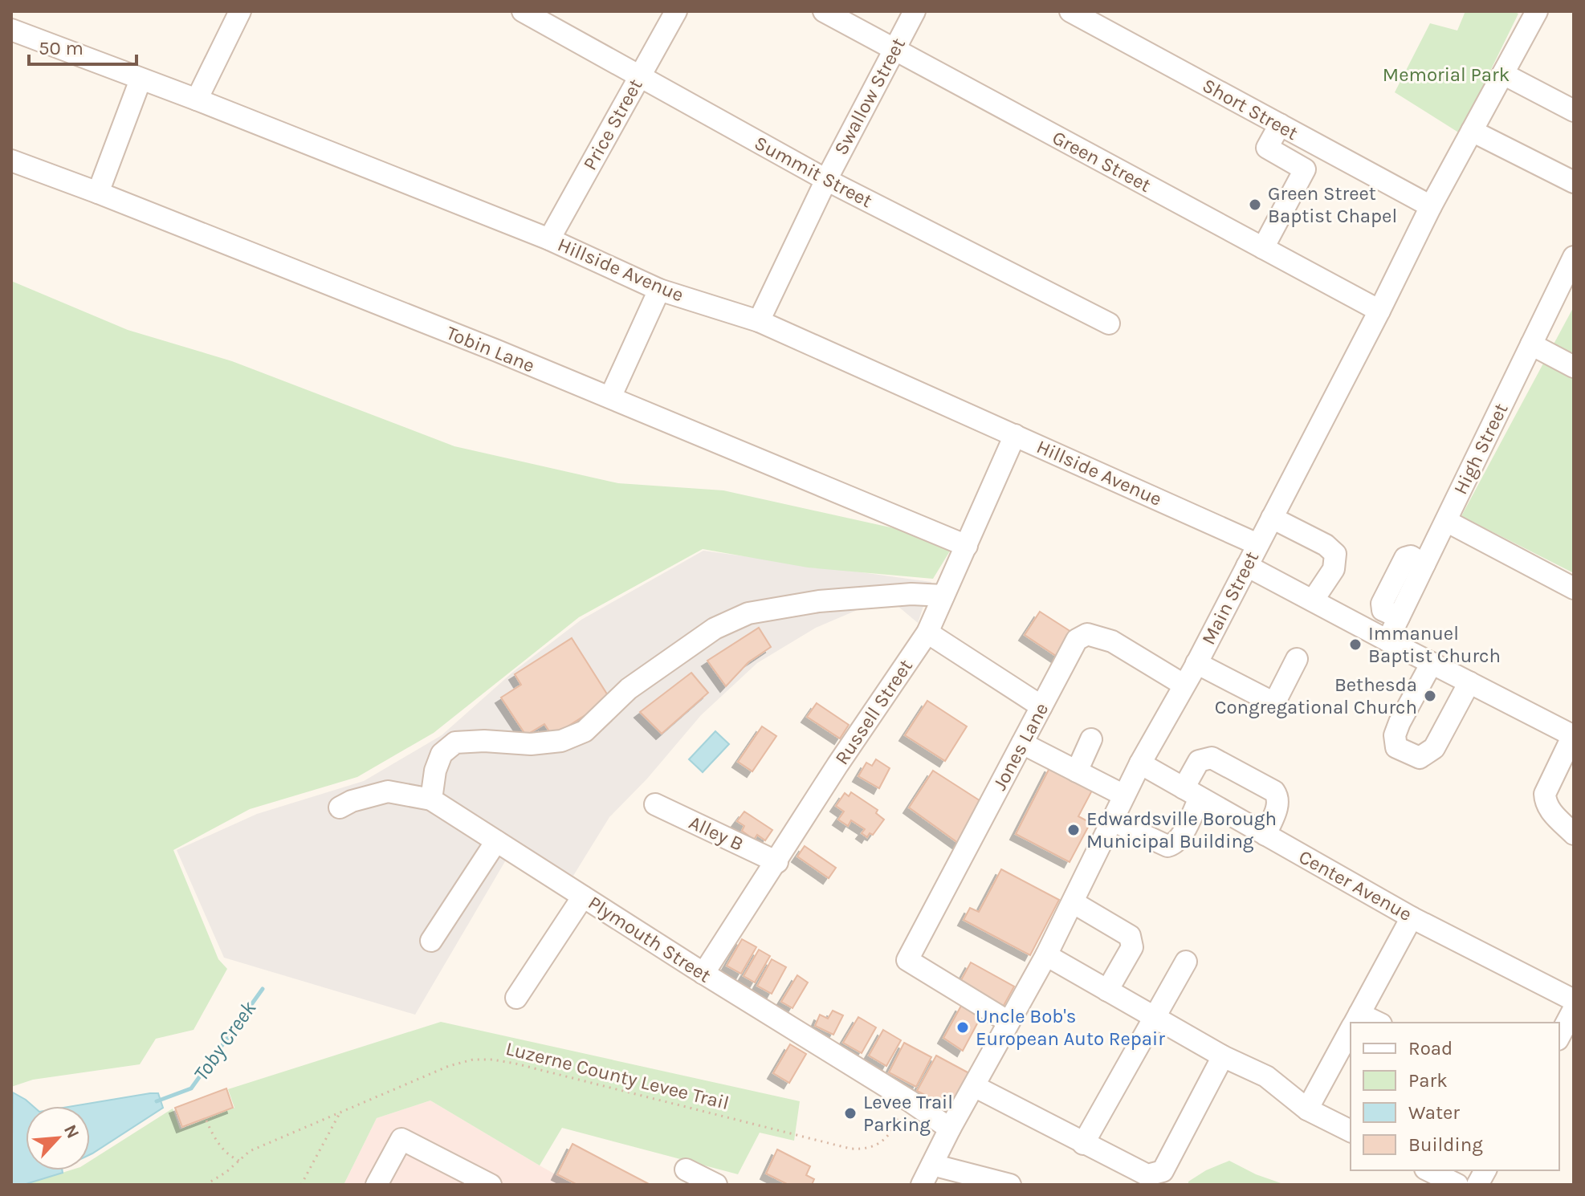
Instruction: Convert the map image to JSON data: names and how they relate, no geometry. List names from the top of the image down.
{
  "streets": {
    "street": [
      "Swallow Street",
      "Short Street",
      "Price Street",
      "Green Street",
      "Summit Street",
      "Hillside Avenue",
      "Tobin Lane",
      "High Street",
      "Main Street",
      "Russell Street",
      "Jones Lane",
      "Alley B",
      "Center Avenue",
      "Plymouth Street"
    ],
    "path": ["Luzerne County Levee Trail"]
  },
  "crossings": [
    ["Swallow Street", "Green Street"],
    ["Swallow Street", "Summit Street"],
    ["Swallow Street", "Hillside Avenue"],
    ["Short Street", "Main Street"],
    ["Price Street", "Summit Street"],
    ["Price Street", "Hillside Avenue"],
    ["Green Street", "Main Street"],
    ["Hillside Avenue", "Main Street"],
    ["Hillside Avenue", "Russell Street"],
    ["Tobin Lane", "Russell Street"],
    ["Main Street", "Jones Lane"],
    ["Main Street", "Center Avenue"],
    ["Main Street", "Plymouth Street"],
    ["Russell Street", "Alley B"],
    ["Russell Street", "Plymouth Street"],
    ["Plymouth Street", "Luzerne County Levee Trail"]
  ],
  "water": ["Toby Creek"],
  "parks": ["Memorial Park"],
  "places": [
    "Green Street Baptist Chapel",
    "Immanuel Baptist Church",
    "Bethesda Congregational Church",
    "Edwardsville Borough Municipal Building",
    "Uncle Bob's European Auto Repair",
    "Levee Trail Parking"
  ],
  "legend": [
    "Road",
    "Park",
    "Water",
    "Building"
  ],
  "scale_bar": "50 m",
  "north": "top right"
}
